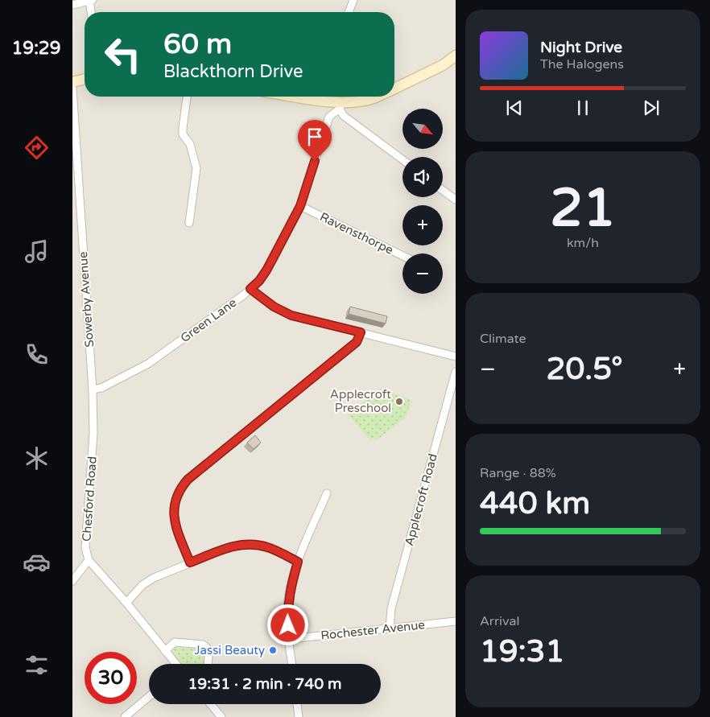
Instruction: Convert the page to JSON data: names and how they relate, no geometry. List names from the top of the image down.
{
  "streets": {
    "street": [
      "Ravensthorpe",
      "Sowerby Avenue",
      "Green Lane",
      "Chesford Road",
      "Applecroft Road",
      "Rochester Avenue"
    ]
  },
  "crossings": [
    ["Ravensthorpe", "Green Lane"],
    ["Sowerby Avenue", "Green Lane"],
    ["Sowerby Avenue", "Chesford Road"],
    ["Green Lane", "Chesford Road"],
    ["Applecroft Road", "Rochester Avenue"]
  ],
  "places": ["Applecroft Preschool", "Jassi Beauty"],
  "north": "bottom right",
  "page": {
    "tabs": "19:29",
    "turn": ["60 m", "Blackthorn Drive"],
    "song": ["Night Drive", "The Halogens"],
    "map_buttons": ["+", "−"],
    "tile": [
      ["21", "km/h"],
      "Climate",
      ["Range · 88%", "440 km"],
      ["Arrival", "19:31"]
    ],
    "heat": ["−", "20.5°", "+"],
    "limit": "30",
    "trip": "19:31 · 2 min · 740 m"
  }
}
